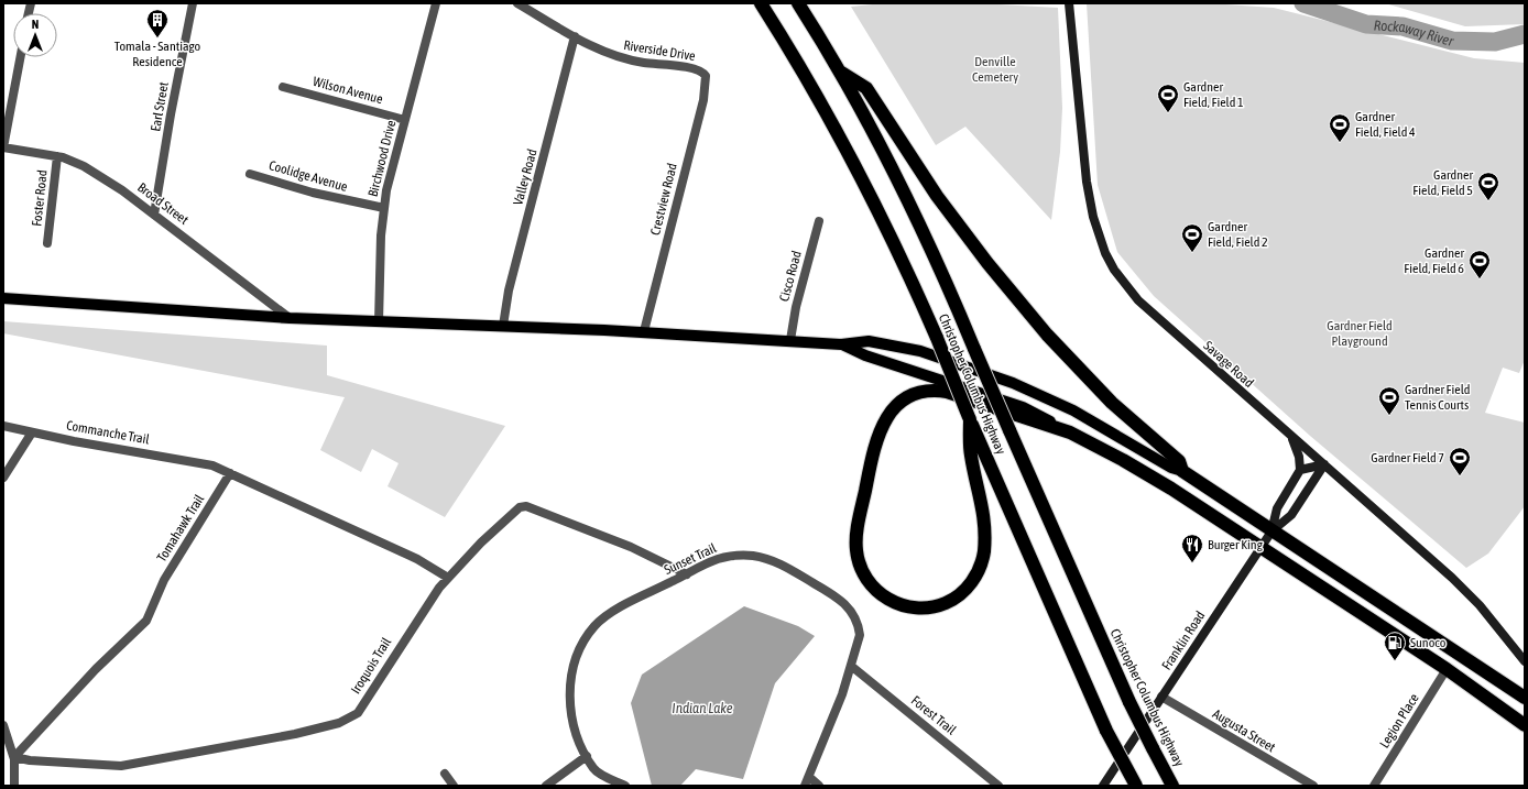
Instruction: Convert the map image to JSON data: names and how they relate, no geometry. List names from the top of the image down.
{
  "streets": {
    "highway": ["Christopher Columbus Highway"],
    "street": [
      "Riverside Drive",
      "Wilson Avenue",
      "Earl Street",
      "Birchwood Drive",
      "Coolidge Avenue",
      "Valley Road",
      "Foster Road",
      "Crestview Road",
      "Broad Street",
      "Cisco Road",
      "Savage Road",
      "Commanche Trail",
      "Tomahawk Trail",
      "Sunset Trail",
      "Franklin Road",
      "Iroquois Trail",
      "Forest Trail",
      "Legion Place",
      "Augusta Street"
    ]
  },
  "crossings": [
    ["Riverside Drive", "Valley Road"],
    ["Riverside Drive", "Crestview Road"],
    ["Wilson Avenue", "Birchwood Drive"],
    ["Earl Street", "Broad Street"],
    ["Birchwood Drive", "Coolidge Avenue"],
    ["Foster Road", "Broad Street"],
    ["Savage Road", "Franklin Road"],
    ["Commanche Trail", "Tomahawk Trail"],
    ["Tomahawk Trail", "Iroquois Trail"],
    ["Sunset Trail", "Iroquois Trail"],
    ["Sunset Trail", "Forest Trail"],
    ["Franklin Road", "Augusta Street"]
  ],
  "water": ["Rockaway River", "Indian Lake"],
  "parks": ["Denville Cemetery", "Gardner Field Playground"],
  "places": {
    "building": ["Tomala - Santiago Residence"],
    "sports": [
      "Gardner Field, Field 1",
      "Gardner Field, Field 4",
      "Gardner Field, Field 5",
      "Gardner Field, Field 2",
      "Gardner Field, Field 6",
      "Gardner Field Tennis Courts",
      "Gardner Field 7"
    ],
    "restaurant": ["Burger King"],
    "fuel station": ["Sunoco"]
  },
  "north": "top"
}
